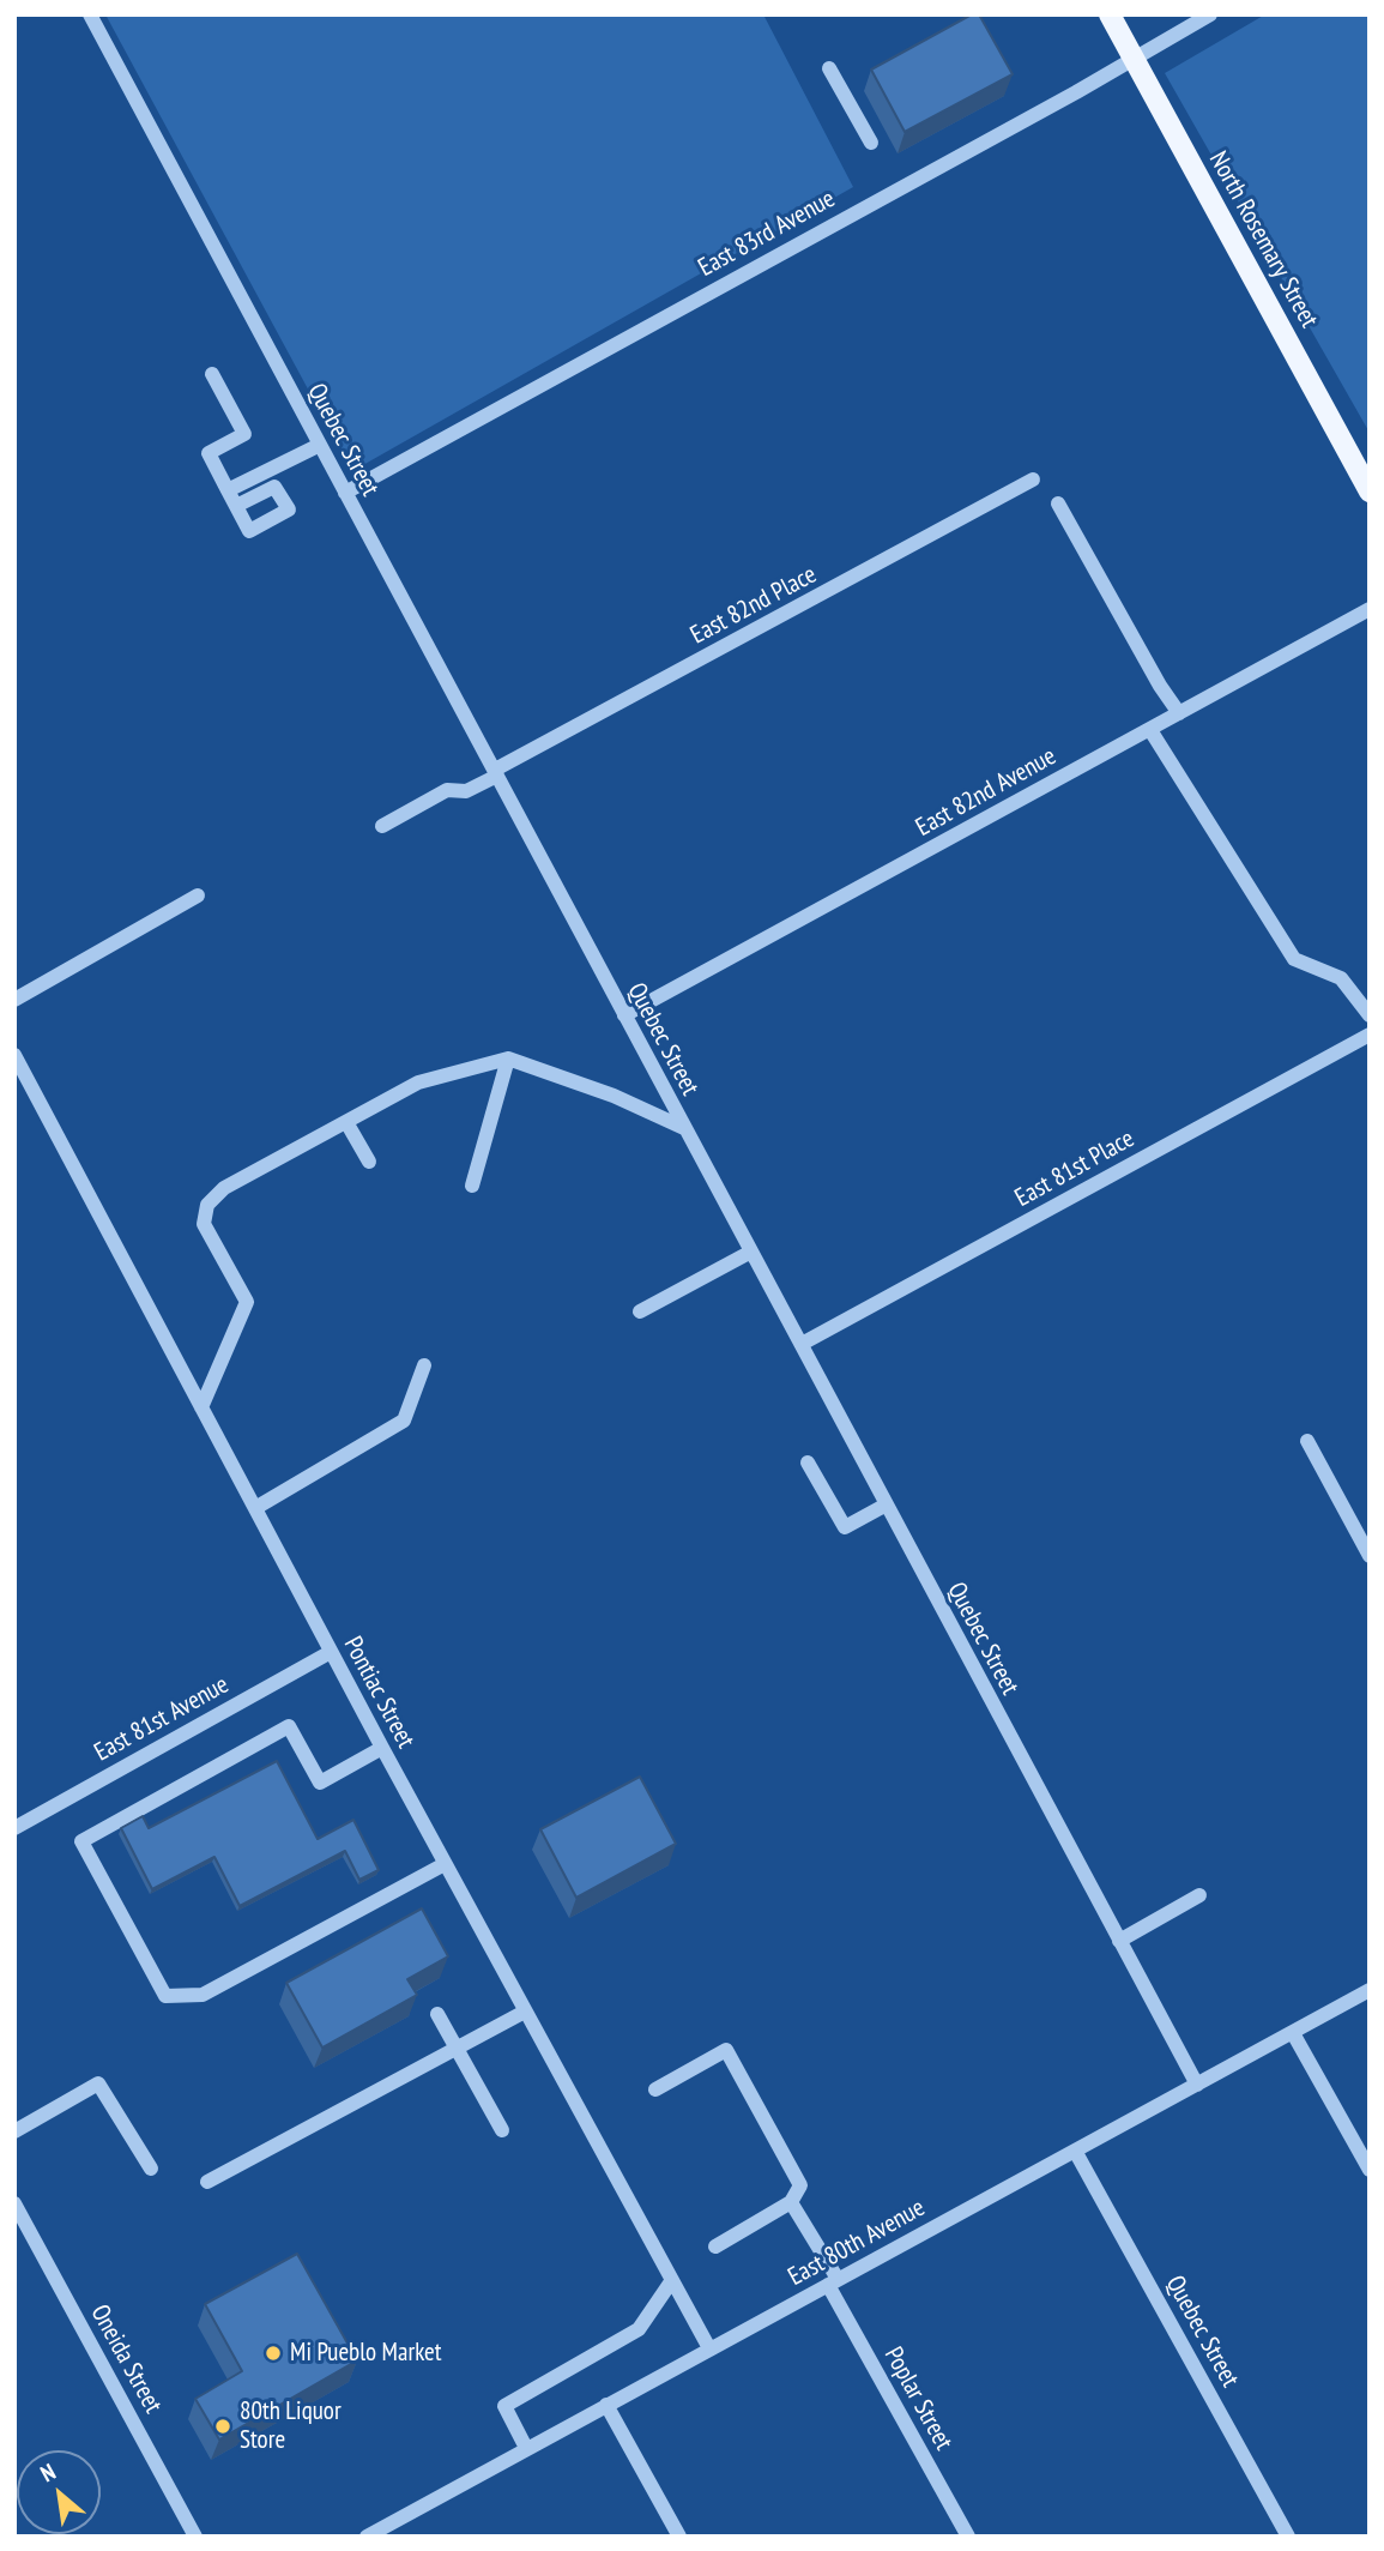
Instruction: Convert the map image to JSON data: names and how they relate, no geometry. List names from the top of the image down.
{
  "streets": {
    "main road": ["North Rosemary Street"],
    "street": [
      "East 83rd Avenue",
      "Quebec Street",
      "East 82nd Place",
      "East 82nd Avenue",
      "East 81st Place",
      "Pontiac Street",
      "East 81st Avenue",
      "East 80th Avenue",
      "Oneida Street",
      "Poplar Street"
    ]
  },
  "crossings": [
    ["East 83rd Avenue", "North Rosemary Street"],
    ["East 83rd Avenue", "Quebec Street"],
    ["Quebec Street", "East 82nd Place"],
    ["Quebec Street", "East 82nd Avenue"],
    ["Quebec Street", "East 81st Place"],
    ["Quebec Street", "East 80th Avenue"],
    ["Pontiac Street", "East 81st Avenue"],
    ["Pontiac Street", "East 80th Avenue"],
    ["East 80th Avenue", "Poplar Street"]
  ],
  "places": ["Mi Pueblo Market", "80th Liquor Store"],
  "north": "top left"
}
